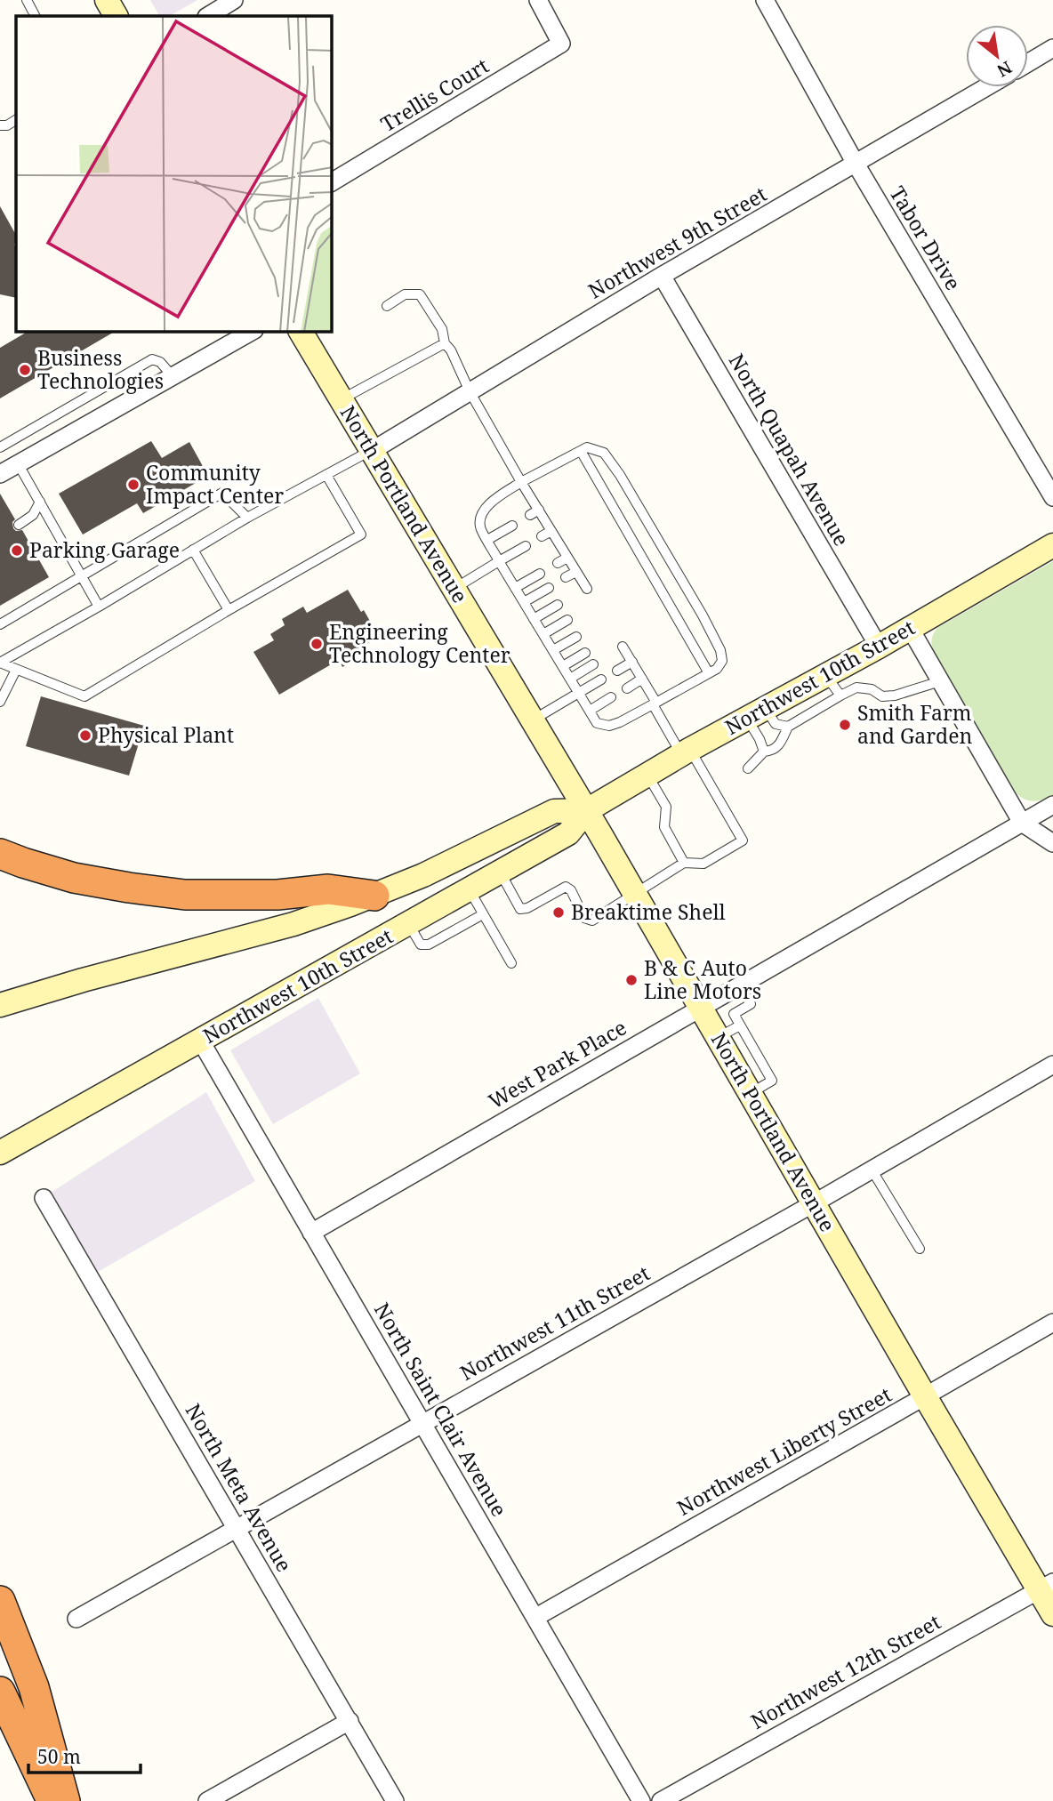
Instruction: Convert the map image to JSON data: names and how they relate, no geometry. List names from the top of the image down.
{
  "streets": {
    "main road": ["North Portland Avenue", "Northwest 10th Street"],
    "street": [
      "Trellis Court",
      "Tabor Drive",
      "Northwest 9th Street",
      "North Quapah Avenue",
      "West Park Place",
      "Northwest 11th Street",
      "North Saint Clair Avenue",
      "Northwest Liberty Street",
      "North Meta Avenue",
      "Northwest 12th Street"
    ]
  },
  "crossings": [
    ["Tabor Drive", "Northwest 9th Street"],
    ["Northwest 9th Street", "North Quapah Avenue"],
    ["Northwest 9th Street", "North Portland Avenue"],
    ["North Quapah Avenue", "Northwest 10th Street"],
    ["North Portland Avenue", "Northwest 10th Street"],
    ["North Portland Avenue", "West Park Place"],
    ["North Portland Avenue", "Northwest 11th Street"],
    ["North Portland Avenue", "Northwest Liberty Street"],
    ["North Portland Avenue", "Northwest 12th Street"],
    ["Northwest 10th Street", "North Saint Clair Avenue"],
    ["West Park Place", "North Saint Clair Avenue"],
    ["Northwest 11th Street", "North Saint Clair Avenue"],
    ["Northwest 11th Street", "North Meta Avenue"],
    ["North Saint Clair Avenue", "Northwest Liberty Street"]
  ],
  "places": [
    "Business Technologies",
    "Community Impact Center",
    "Parking Garage",
    "Engineering Technology Center",
    "Smith Farm and Garden",
    "Physical Plant",
    "Breaktime Shell",
    "B & C Auto Line Motors"
  ],
  "scale_bar": "50 m",
  "north": "bottom right"
}
